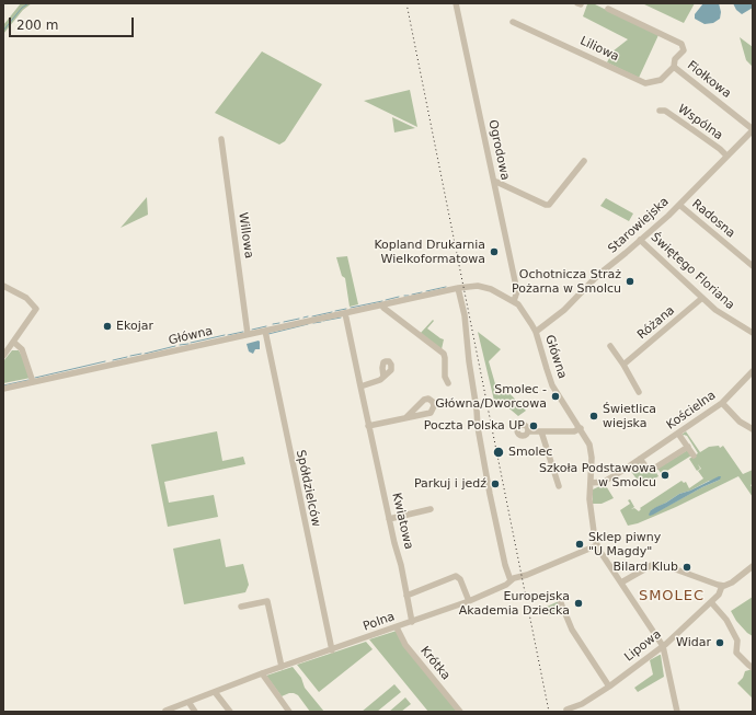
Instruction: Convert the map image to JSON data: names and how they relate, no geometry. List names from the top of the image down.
{
  "streets": {
    "street": [
      "Liliowa",
      "Fiołkowa",
      "Wspólna",
      "Ogrodowa",
      "Radosna",
      "Starowiejska",
      "Willowa",
      "Świętego Floriana",
      "Różana",
      "Główna",
      "Kościelna",
      "Spółdzielców",
      "Kwiatowa",
      "Polna",
      "Lipowa",
      "Krótka"
    ]
  },
  "crossings": [
    ["Liliowa", "Fiołkowa"],
    ["Fiołkowa", "Starowiejska"],
    ["Wspólna", "Starowiejska"],
    ["Ogrodowa", "Główna"],
    ["Radosna", "Starowiejska"],
    ["Starowiejska", "Świętego Floriana"],
    ["Starowiejska", "Główna"],
    ["Willowa", "Główna"],
    ["Świętego Floriana", "Różana"],
    ["Główna", "Kościelna"],
    ["Główna", "Spółdzielców"],
    ["Główna", "Kwiatowa"],
    ["Główna", "Polna"],
    ["Główna", "Lipowa"],
    ["Spółdzielców", "Polna"],
    ["Kwiatowa", "Polna"],
    ["Polna", "Krótka"]
  ],
  "districts": ["SMOLEC"],
  "places": [
    "Kopland Drukarnia Wielkoformatowa",
    "Ochotnicza Straż Pożarna w Smolcu",
    "Ekojar",
    "Smolec - Główna/Dworcowa",
    "Świetlica wiejska",
    "Poczta Polska UP",
    "Smolec",
    "Szkoła Podstawowa w Smolcu",
    "Parkuj i jedź",
    "Sklep piwny \"U Magdy\"",
    "Bilard Klub",
    "Europejska Akademia Dziecka",
    "Widar"
  ],
  "scale_bar": "200 m"
}
